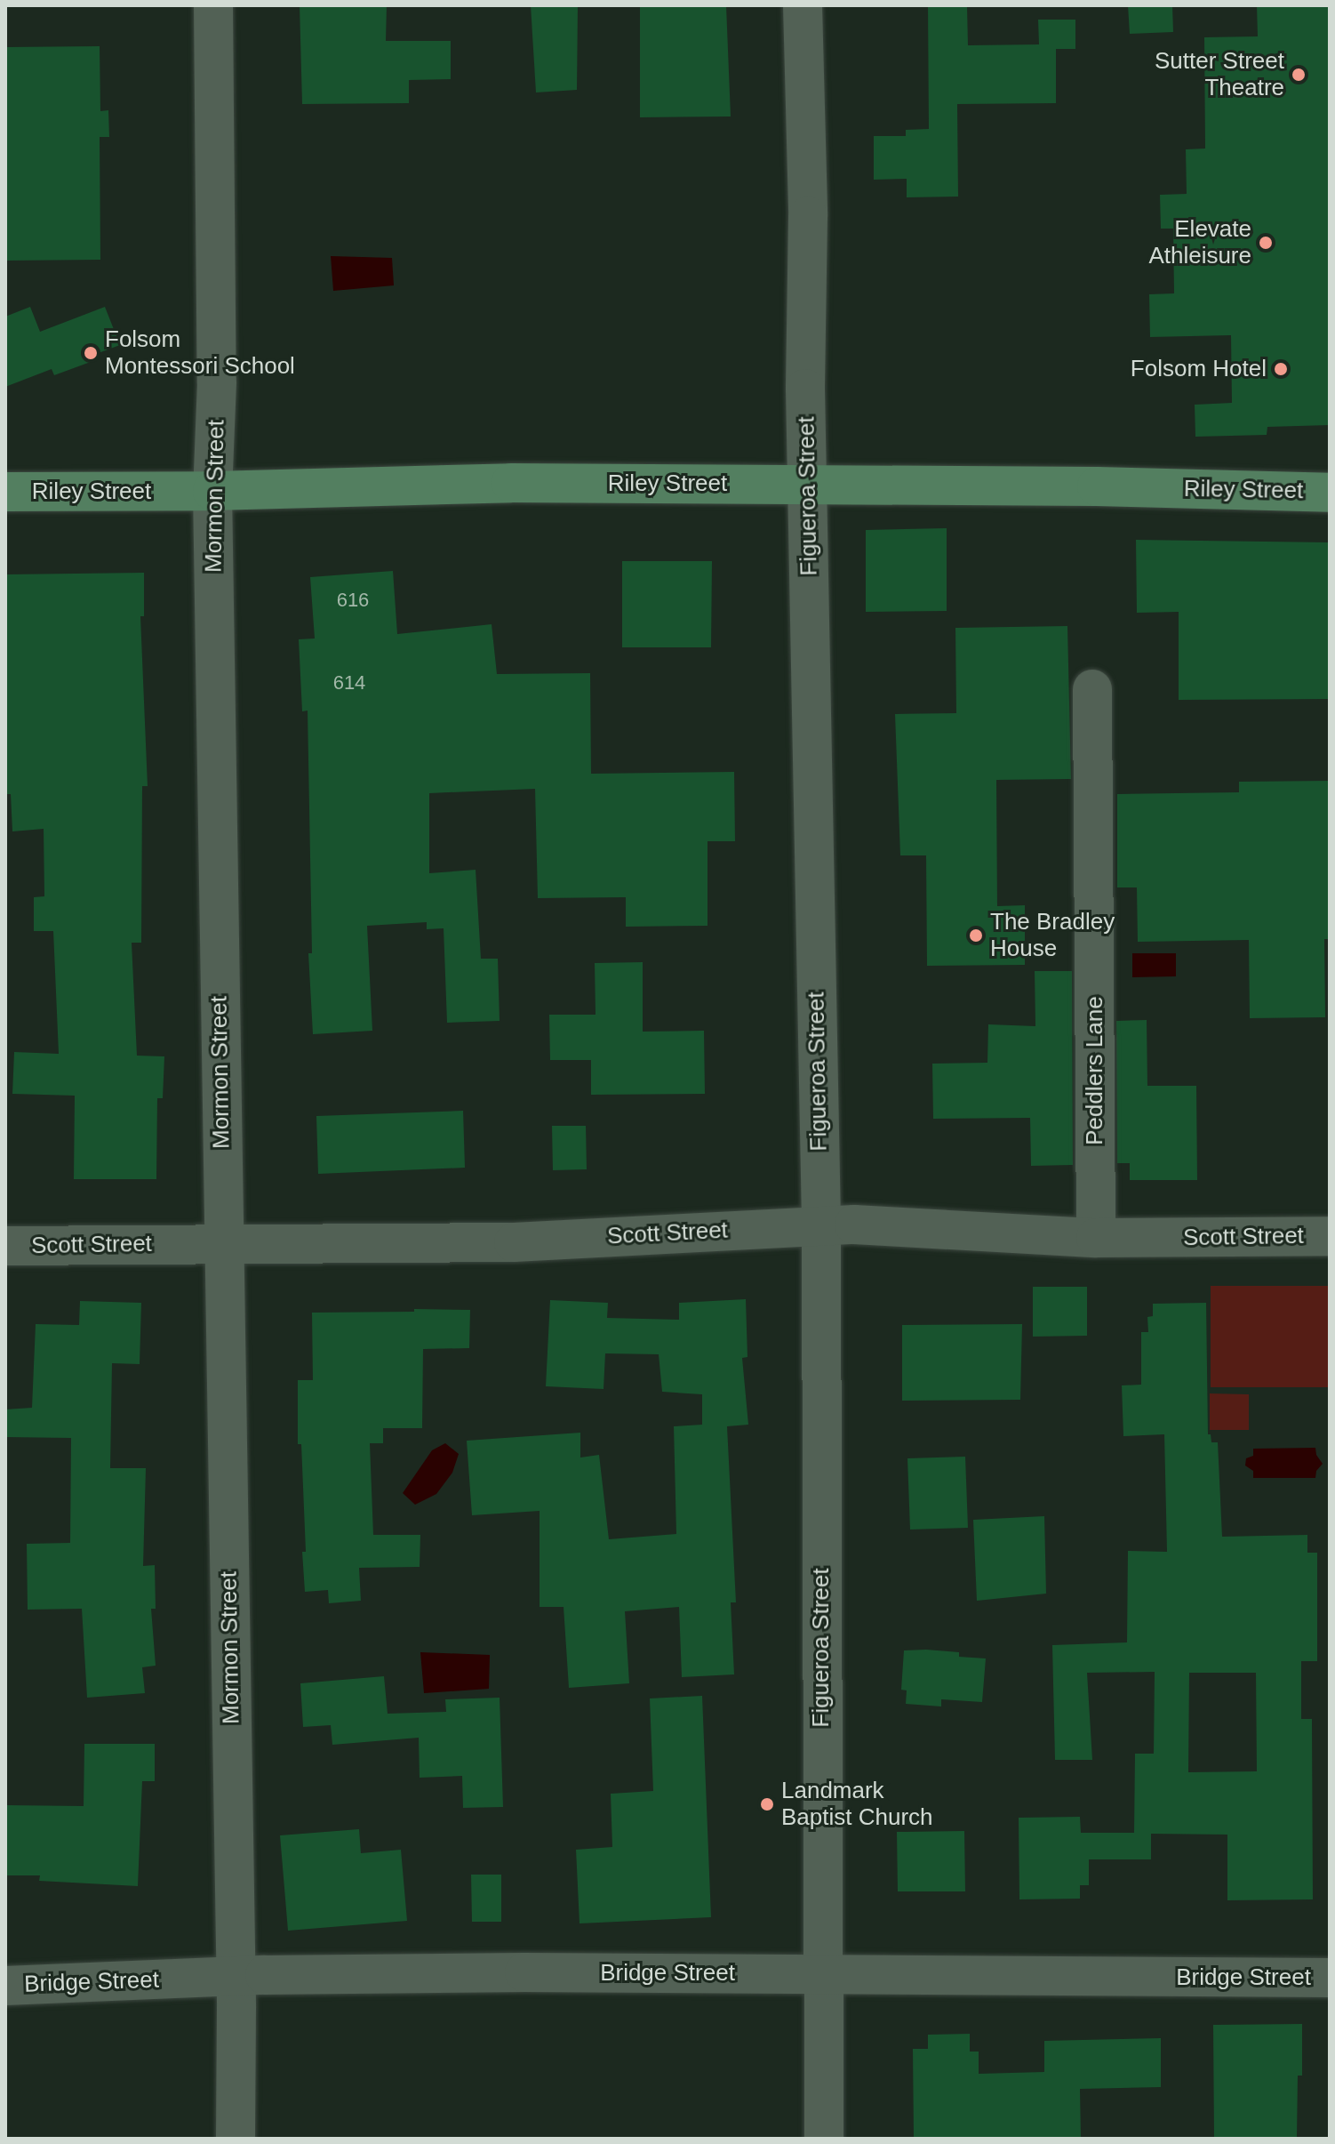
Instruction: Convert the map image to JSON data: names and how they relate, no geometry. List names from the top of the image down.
{
  "streets": {
    "main road": ["Riley Street"],
    "street": [
      "Mormon Street",
      "Figueroa Street",
      "Peddlers Lane",
      "Scott Street",
      "Bridge Street"
    ]
  },
  "crossings": [
    ["Riley Street", "Mormon Street"],
    ["Riley Street", "Figueroa Street"],
    ["Mormon Street", "Scott Street"],
    ["Mormon Street", "Bridge Street"],
    ["Figueroa Street", "Scott Street"],
    ["Figueroa Street", "Bridge Street"],
    ["Peddlers Lane", "Scott Street"]
  ],
  "places": [
    "Sutter Street Theatre",
    "Elevate Athleisure",
    "Folsom Montessori School",
    "Folsom Hotel",
    "The Bradley House",
    "Landmark Baptist Church"
  ],
  "house_numbers": ["616", "614"]
}
